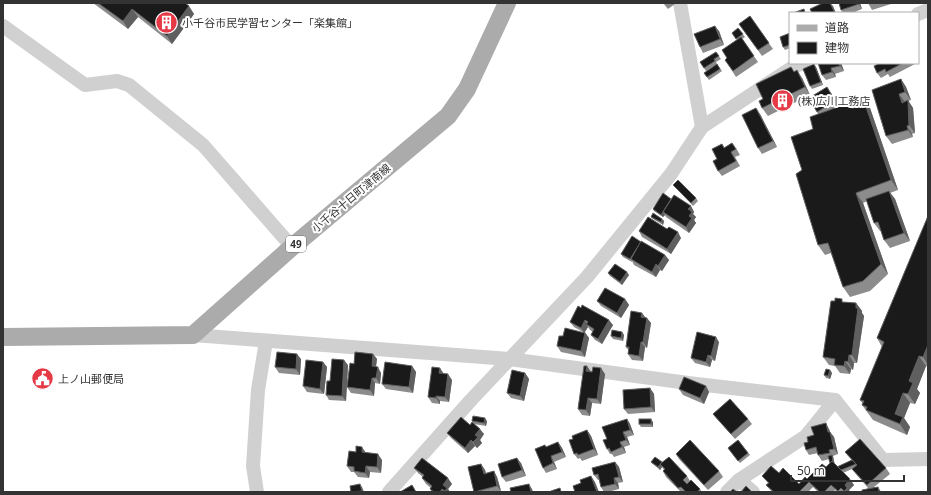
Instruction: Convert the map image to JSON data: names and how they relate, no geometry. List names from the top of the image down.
{
  "streets": {
    "main road": ["小千谷十日町津南線", "49"]
  },
  "places": {
    "building": ["小千谷市民学習センター「楽集館」", "(株)広川工務店"],
    "public building": ["上ノ山郵便局"]
  },
  "legend": ["道路", "建物"],
  "scale_bar": "50 m"
}
